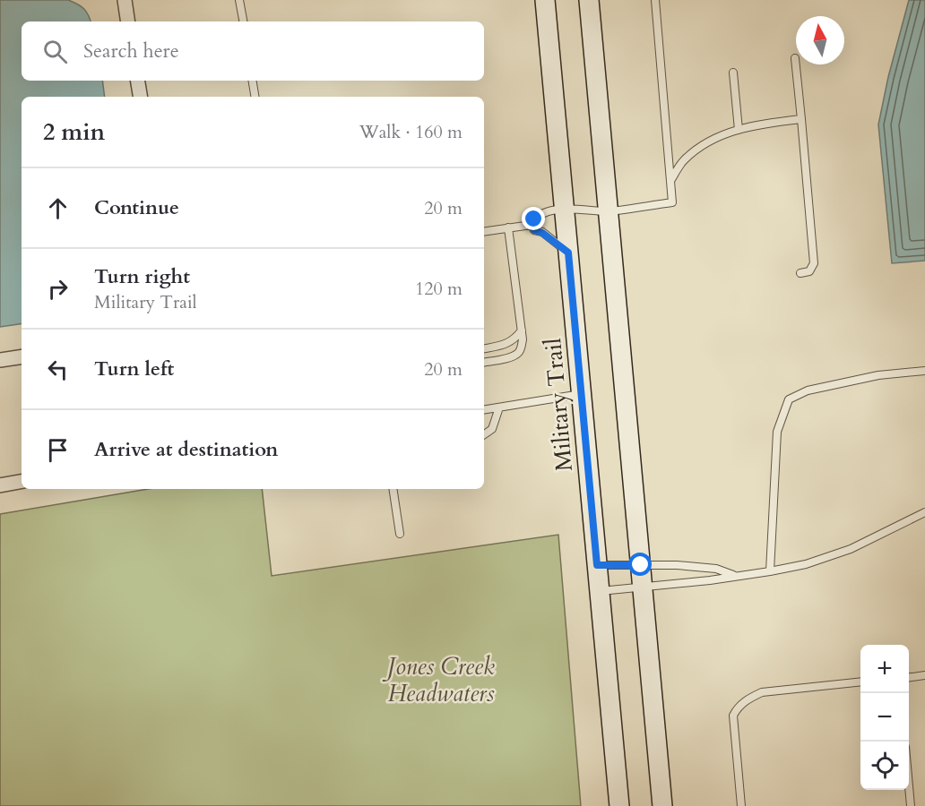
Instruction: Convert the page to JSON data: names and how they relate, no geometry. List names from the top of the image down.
{
  "streets": {
    "main road": ["Military Trail"]
  },
  "parks": ["Jones Creek Headwaters"],
  "north": "top",
  "page": {
    "search": "Search here",
    "heading": ["2 min", "Walk · 160 m"],
    "list": [
      ["Continue", "20 m"],
      ["Turn right", "Military Trail", "120 m"],
      ["Turn left", "20 m"],
      "Arrive at destination"
    ],
    "map_buttons": ["+", "−"]
  }
}
